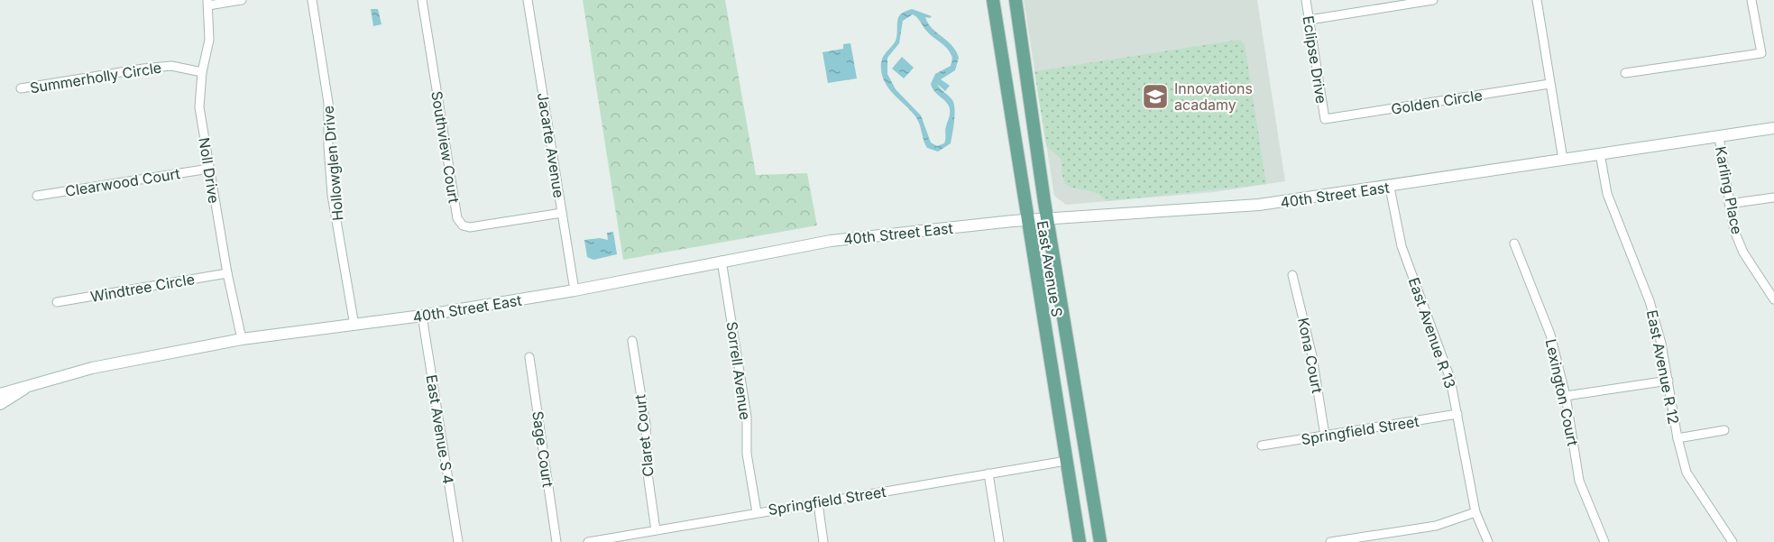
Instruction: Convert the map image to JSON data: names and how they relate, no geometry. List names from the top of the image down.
{
  "streets": {
    "main road": ["40th Street East", "East Avenue S"],
    "street": [
      "Eclipse Drive",
      "Summerholly Circle",
      "Golden Circle",
      "Jacarte Avenue",
      "Southview Court",
      "Hollowglen Drive",
      "Noll Drive",
      "Clearwood Court",
      "Karling Place",
      "Windtree Circle",
      "East Avenue R 13",
      "Kona Court",
      "East Avenue R 12",
      "Sorrell Avenue",
      "Lexington Court",
      "East Avenue S 4",
      "Springfield Street",
      "Claret Court",
      "Sage Court"
    ]
  },
  "crossings": [
    ["Eclipse Drive", "Golden Circle"],
    ["Summerholly Circle", "Noll Drive"],
    ["Jacarte Avenue", "Southview Court"],
    ["Jacarte Avenue", "40th Street East"],
    ["Hollowglen Drive", "40th Street East"],
    ["Noll Drive", "Clearwood Court"],
    ["Noll Drive", "40th Street East"],
    ["Noll Drive", "Windtree Circle"],
    ["Karling Place", "40th Street East"],
    ["40th Street East", "East Avenue S"],
    ["40th Street East", "East Avenue R 13"],
    ["40th Street East", "East Avenue R 12"],
    ["40th Street East", "Sorrell Avenue"],
    ["40th Street East", "East Avenue S 4"],
    ["East Avenue S", "Springfield Street"],
    ["East Avenue R 13", "Springfield Street"],
    ["Kona Court", "Springfield Street"],
    ["Sorrell Avenue", "Springfield Street"],
    ["Springfield Street", "Claret Court"]
  ],
  "places": {
    "school or university": ["Innovations acadamy"]
  }
}
